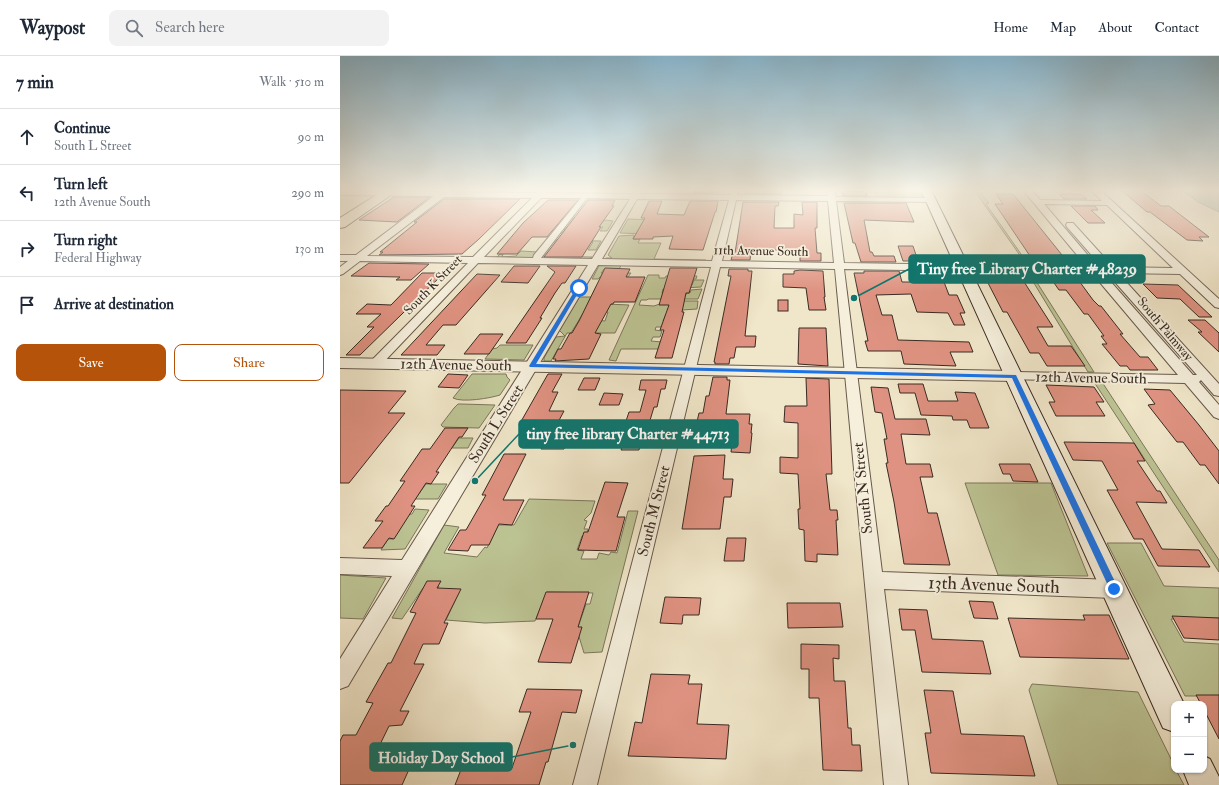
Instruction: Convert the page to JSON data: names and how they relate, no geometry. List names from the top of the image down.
{
  "streets": {
    "street": [
      "11th Avenue South",
      "South K Street",
      "South Palmway",
      "12th Avenue South",
      "South L Street",
      "South N Street",
      "South M Street",
      "13th Avenue South"
    ]
  },
  "crossings": [
    ["11th Avenue South", "South K Street"],
    ["11th Avenue South", "South Palmway"],
    ["11th Avenue South", "South L Street"],
    ["11th Avenue South", "South N Street"],
    ["11th Avenue South", "South M Street"],
    ["South K Street", "12th Avenue South"],
    ["South Palmway", "12th Avenue South"],
    ["12th Avenue South", "South L Street"],
    ["12th Avenue South", "South N Street"],
    ["12th Avenue South", "South M Street"],
    ["South N Street", "13th Avenue South"]
  ],
  "places": ["Tiny free Library Charter #48239", "tiny free library Charter #44713", "Holiday Day School"],
  "page": {
    "header": "Waypost",
    "search": "Search here",
    "nav": [
      "Home",
      "Map",
      "About",
      "Contact"
    ],
    "heading": ["7 min", "Walk · 510 m"],
    "list": [
      ["Continue", "South L Street", "90 m"],
      ["Turn left", "12th Avenue South", "290 m"],
      ["Turn right", "Federal Highway", "130 m"],
      "Arrive at destination"
    ],
    "buttons": ["Save", "Share"],
    "map_buttons": ["+", "−"]
  }
}
